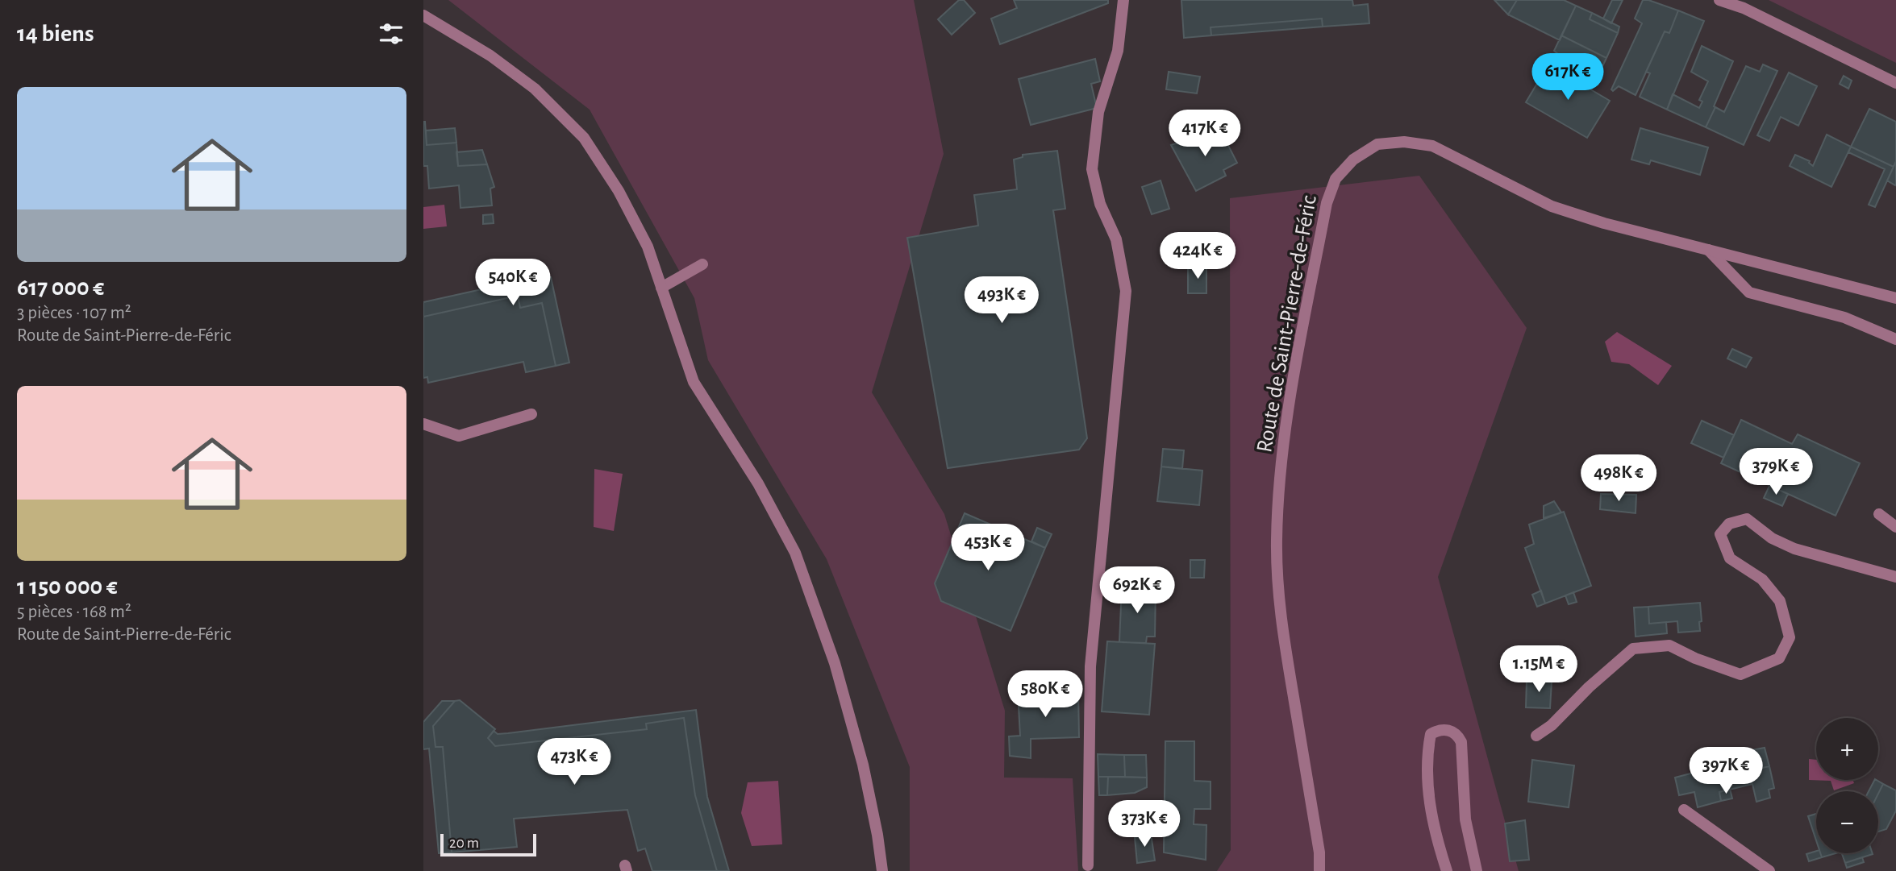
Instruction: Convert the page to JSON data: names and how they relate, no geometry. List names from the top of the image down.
{
  "streets": {
    "street": ["Route de Saint-Pierre-de-Féric"]
  },
  "scale_bar": "20 m",
  "page": {
    "heading": "14 biens",
    "price": [
      "617K €",
      "417K €",
      "424K €",
      "540K €",
      "493K €",
      "379K €",
      "498K €",
      "453K €",
      "692K €",
      "1.15M €",
      "580K €",
      "473K €",
      "397K €",
      "373K €"
    ],
    "list": [
      {
        "name": "617 000 €",
        "note": "3 pièces · 107 m² · Route de Saint-Pierre-de-Féric"
      },
      {
        "name": "1 150 000 €",
        "note": "5 pièces · 168 m² · Route de Saint-Pierre-de-Féric"
      }
    ],
    "map_buttons": ["+", "−"],
    "scale": "20 m"
  }
}
